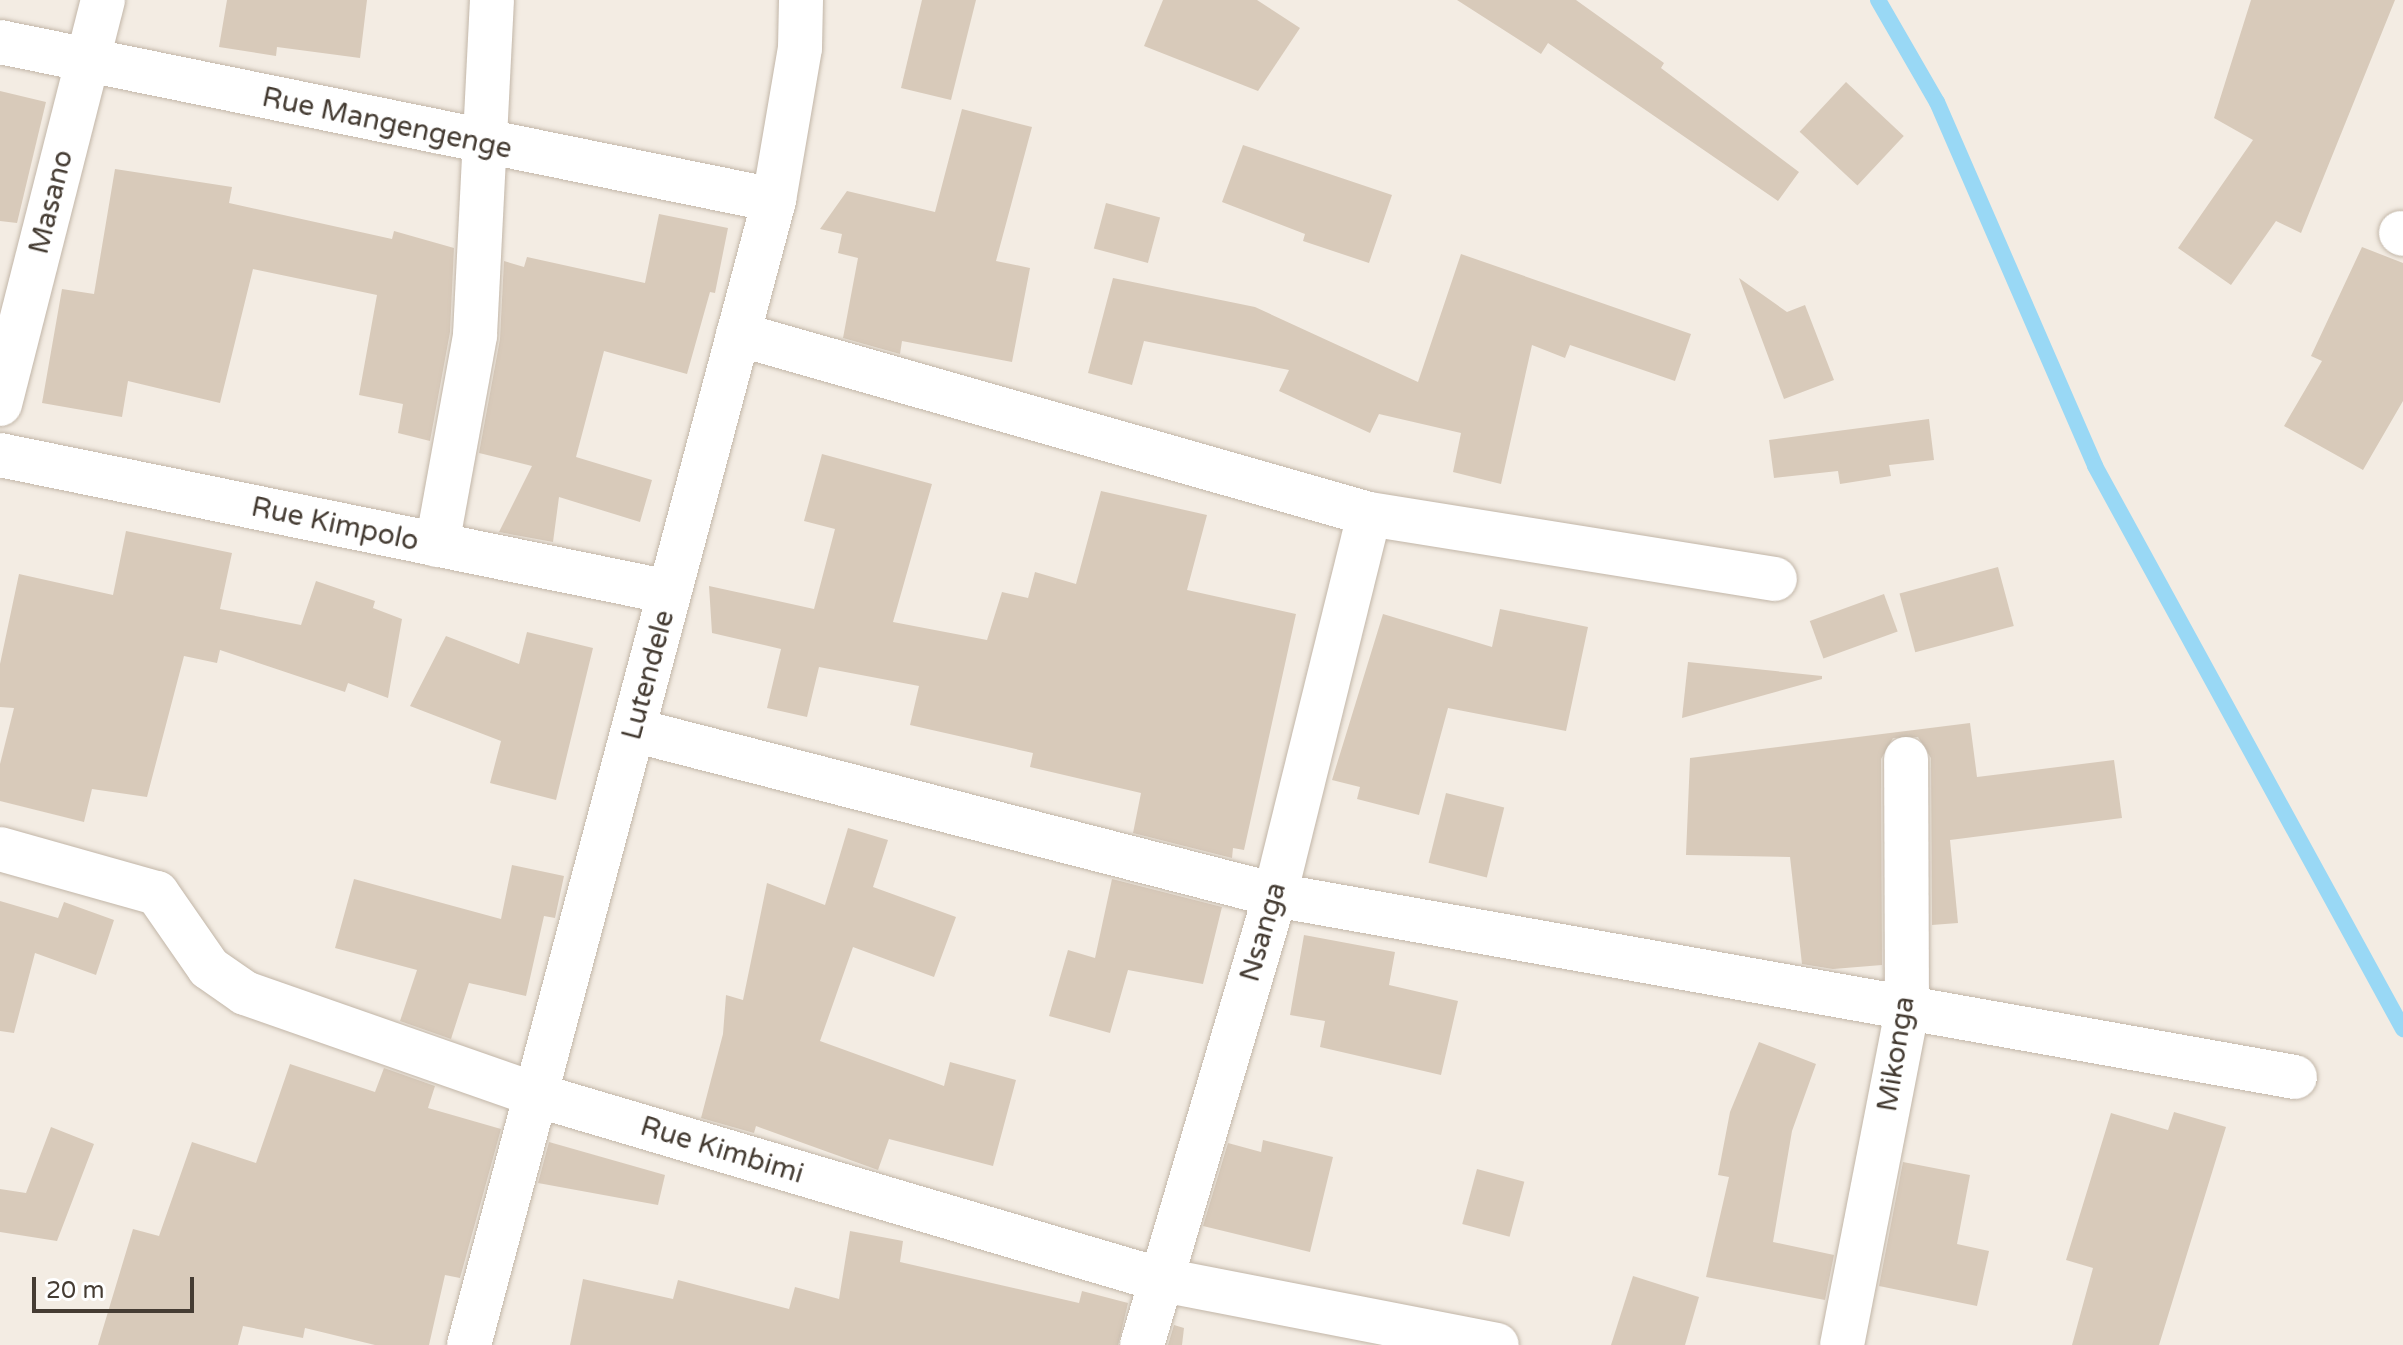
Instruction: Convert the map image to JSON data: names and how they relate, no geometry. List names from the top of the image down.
{
  "streets": {
    "street": [
      "Rue Mangengenge",
      "Masano",
      "Rue Kimpolo",
      "Lutendele",
      "Nsanga",
      "Mikonga",
      "Rue Kimbimi"
    ]
  },
  "crossings": [
    ["Rue Mangengenge", "Masano"],
    ["Rue Mangengenge", "Lutendele"],
    ["Rue Kimpolo", "Lutendele"],
    ["Lutendele", "Rue Kimbimi"],
    ["Nsanga", "Rue Kimbimi"]
  ],
  "scale_bar": "20 m"
}
